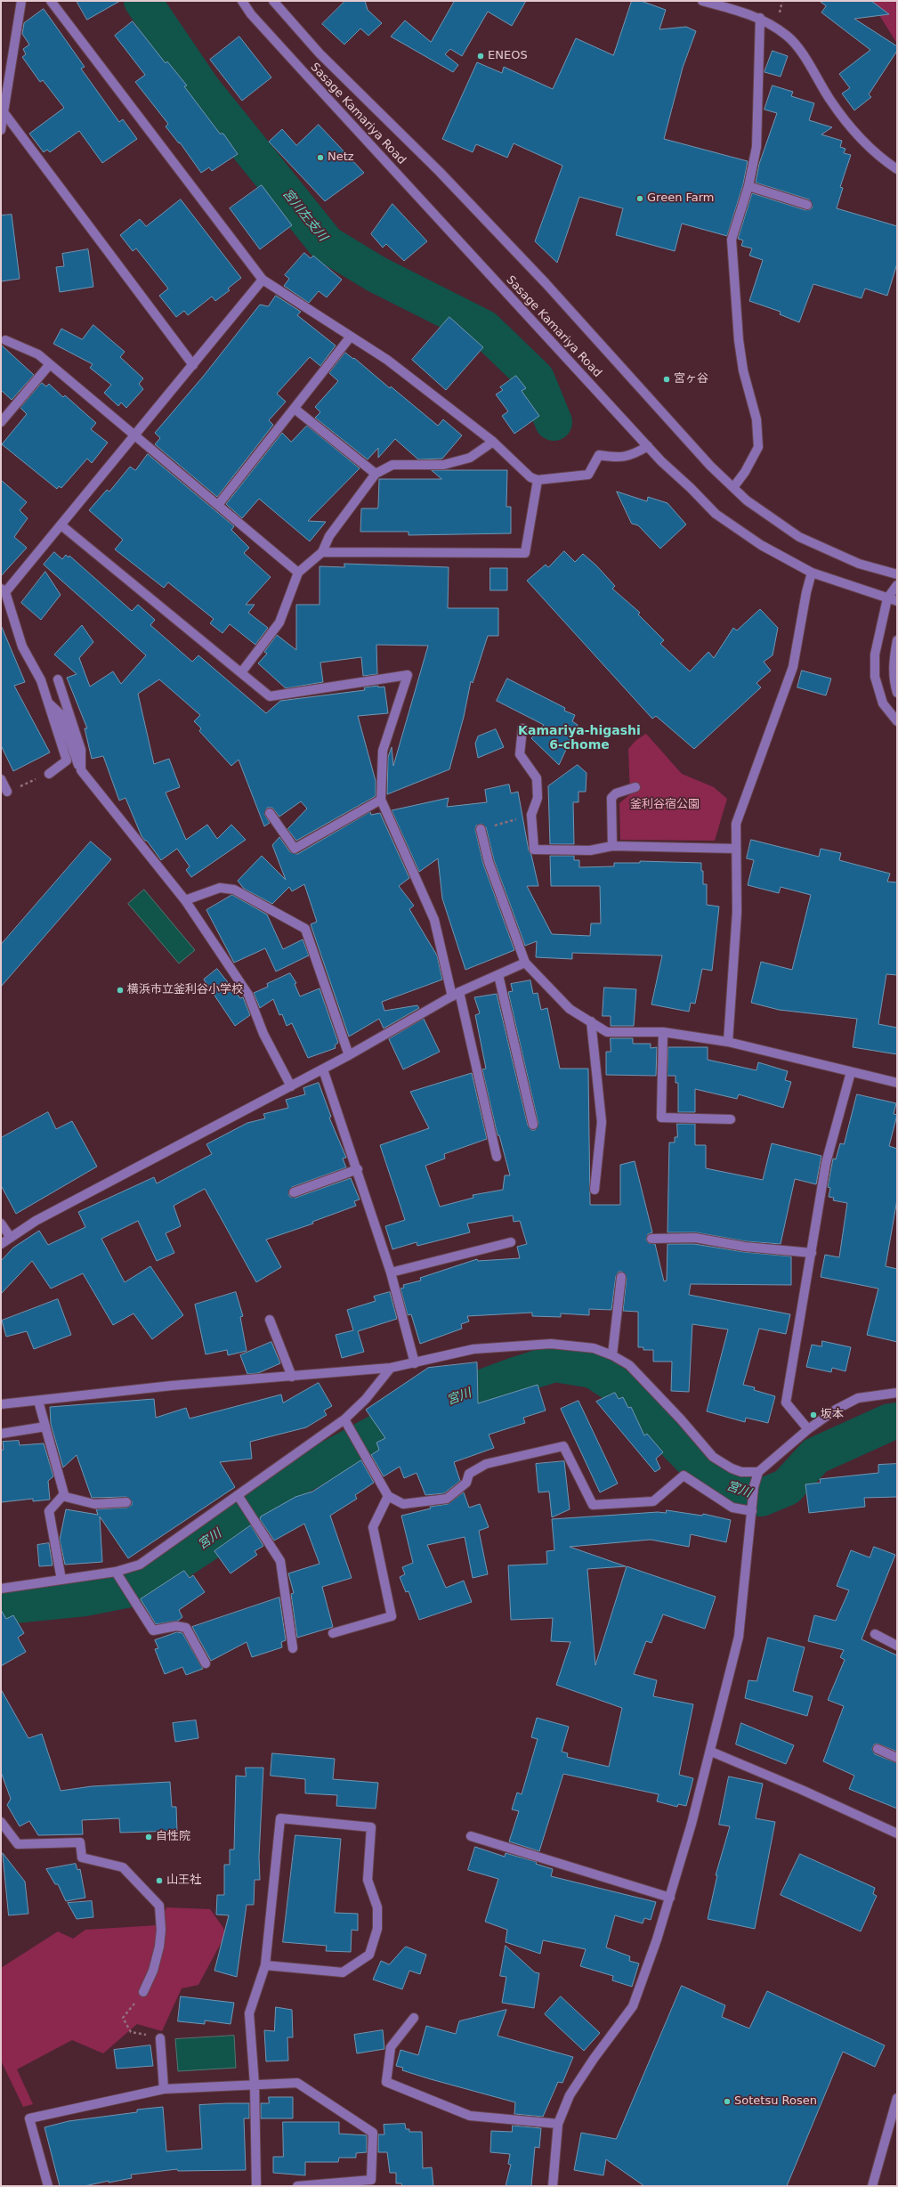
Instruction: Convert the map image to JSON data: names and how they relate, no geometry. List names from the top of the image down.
{
  "streets": {
    "street": ["Sasage Kamariya Road"]
  },
  "districts": ["Kamariya-higashi 6-chome"],
  "water": ["宮川左支川", "宮川"],
  "parks": ["釜利谷宿公園"],
  "places": [
    "ENEOS",
    "Netz",
    "Green Farm",
    "宮ヶ谷",
    "横浜市立釜利谷小学校",
    "坂本",
    "自性院",
    "山王社",
    "Sotetsu Rosen"
  ]
}
